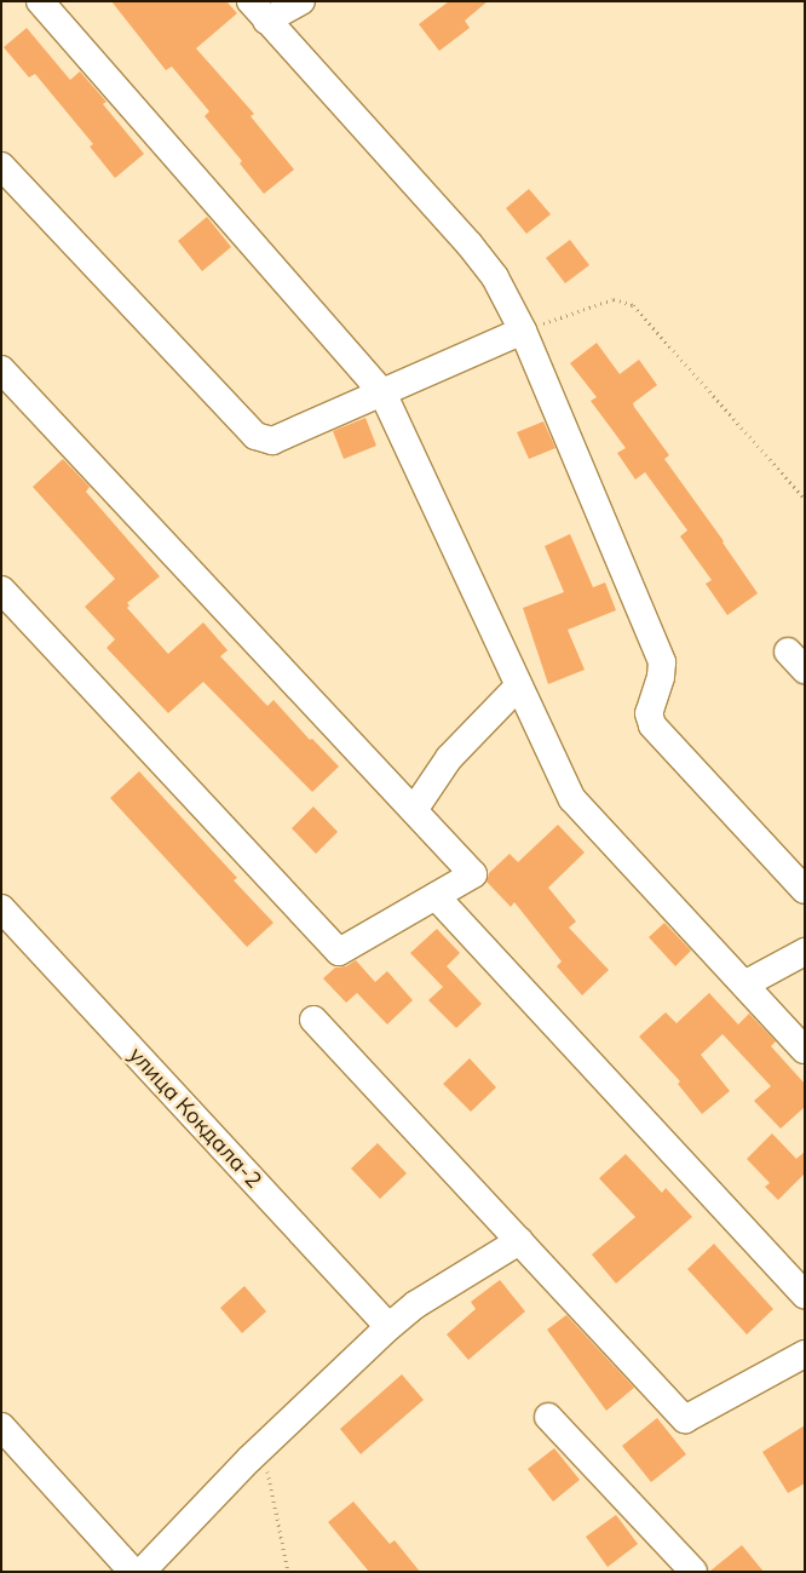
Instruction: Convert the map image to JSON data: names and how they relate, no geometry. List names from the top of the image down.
{
  "streets": {
    "street": ["улица Кокдала-2"]
  }
}
